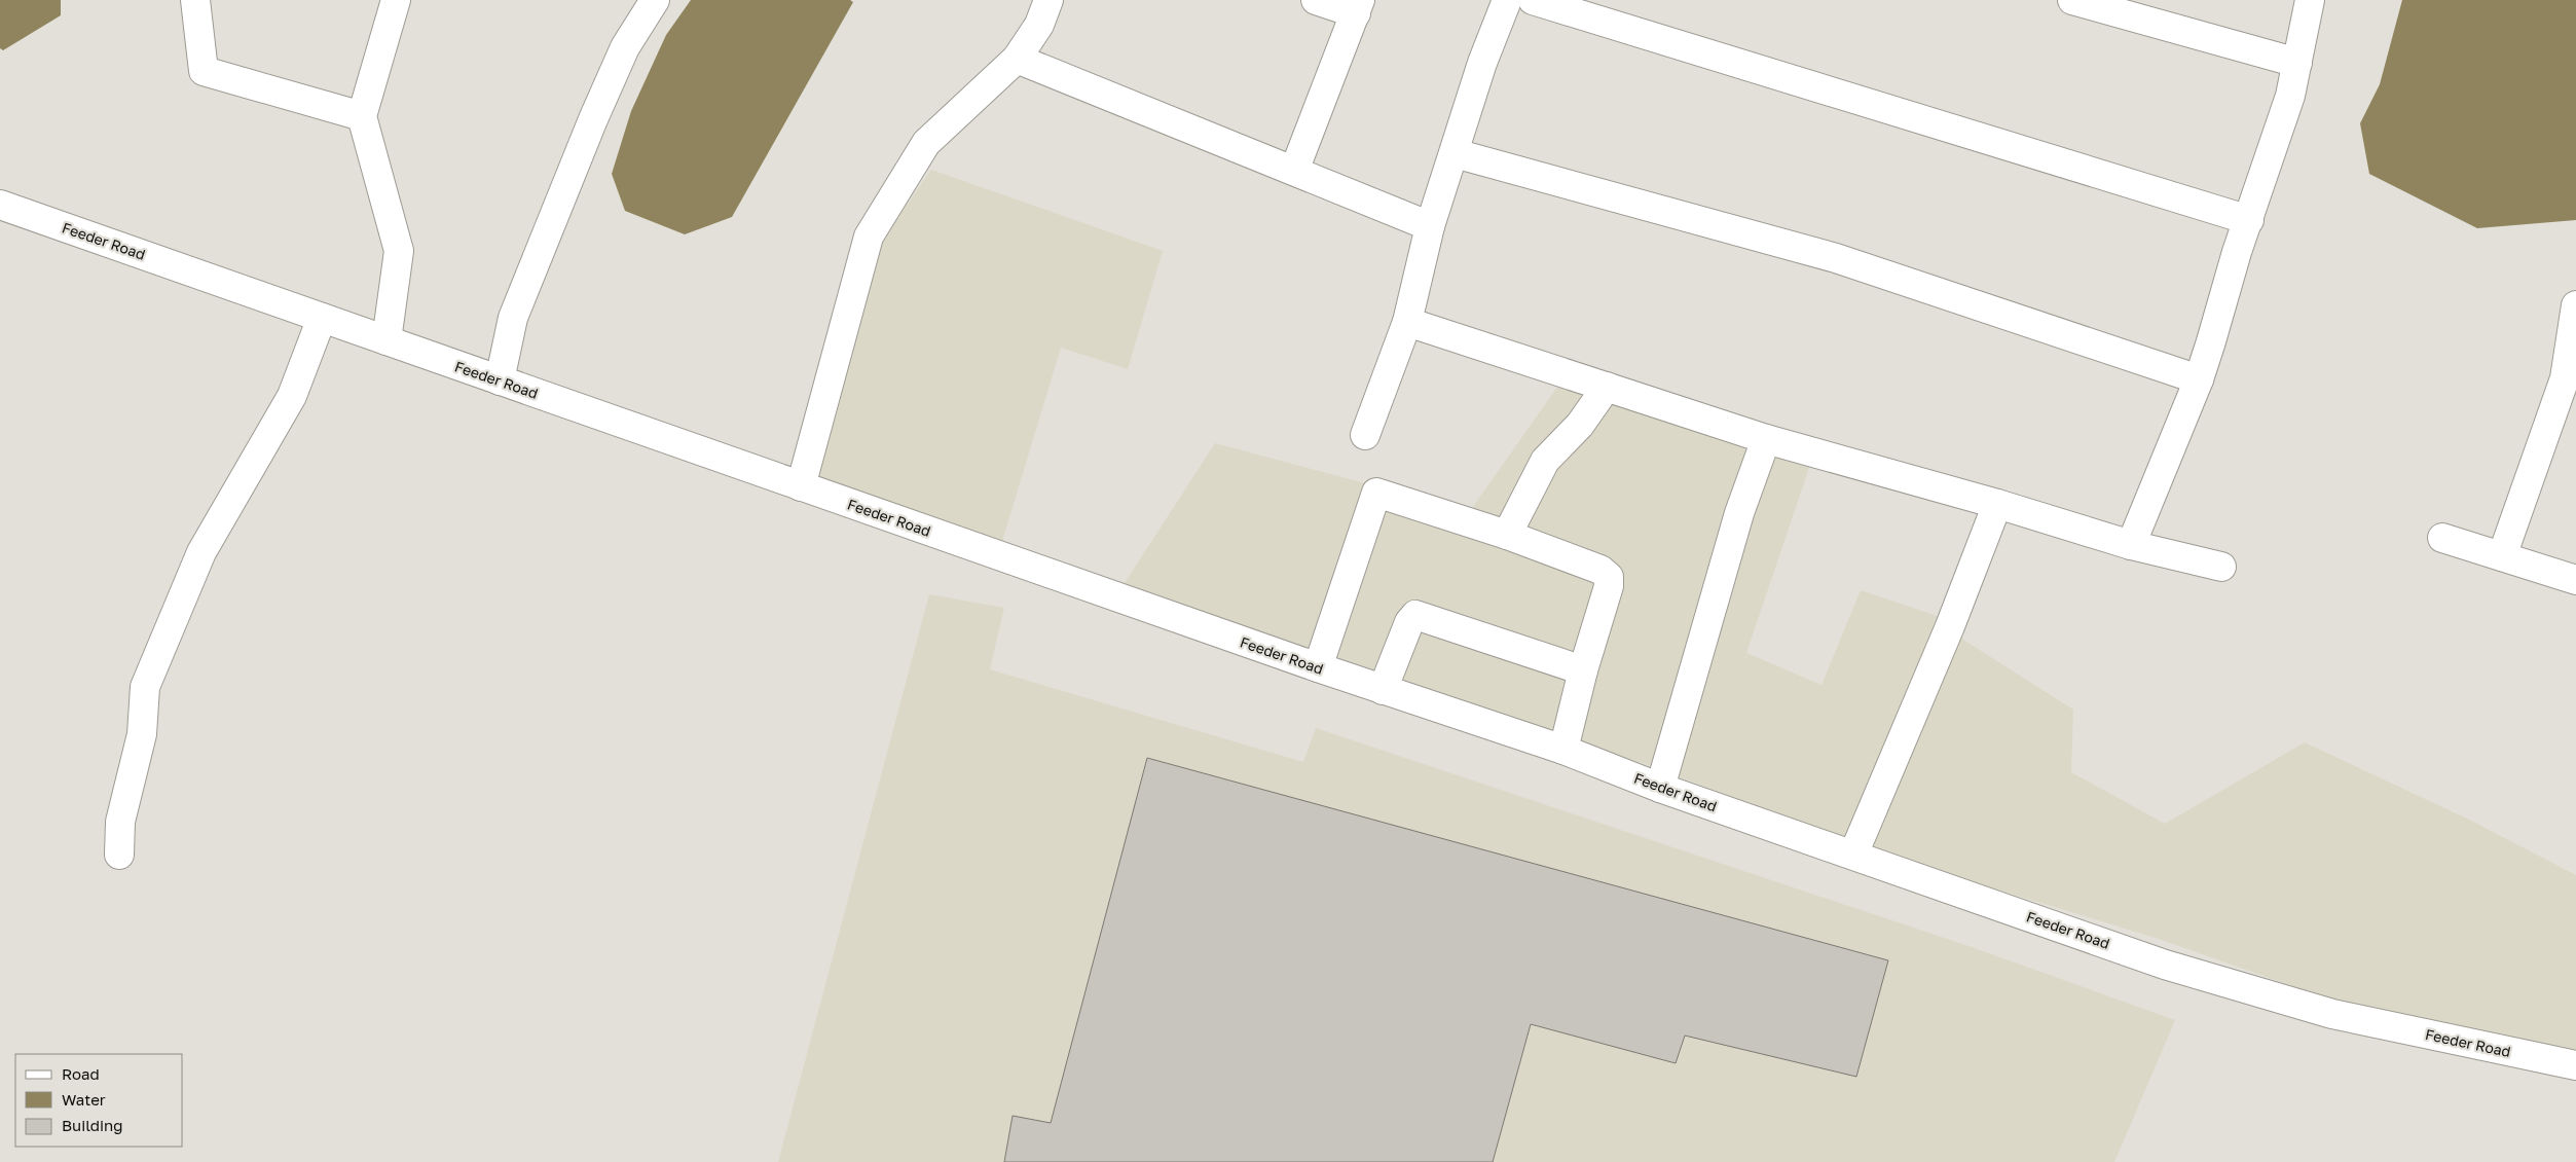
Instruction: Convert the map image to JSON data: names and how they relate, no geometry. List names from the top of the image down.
{
  "streets": {
    "street": ["Feeder Road"]
  },
  "legend": ["Road", "Water", "Building"]
}
